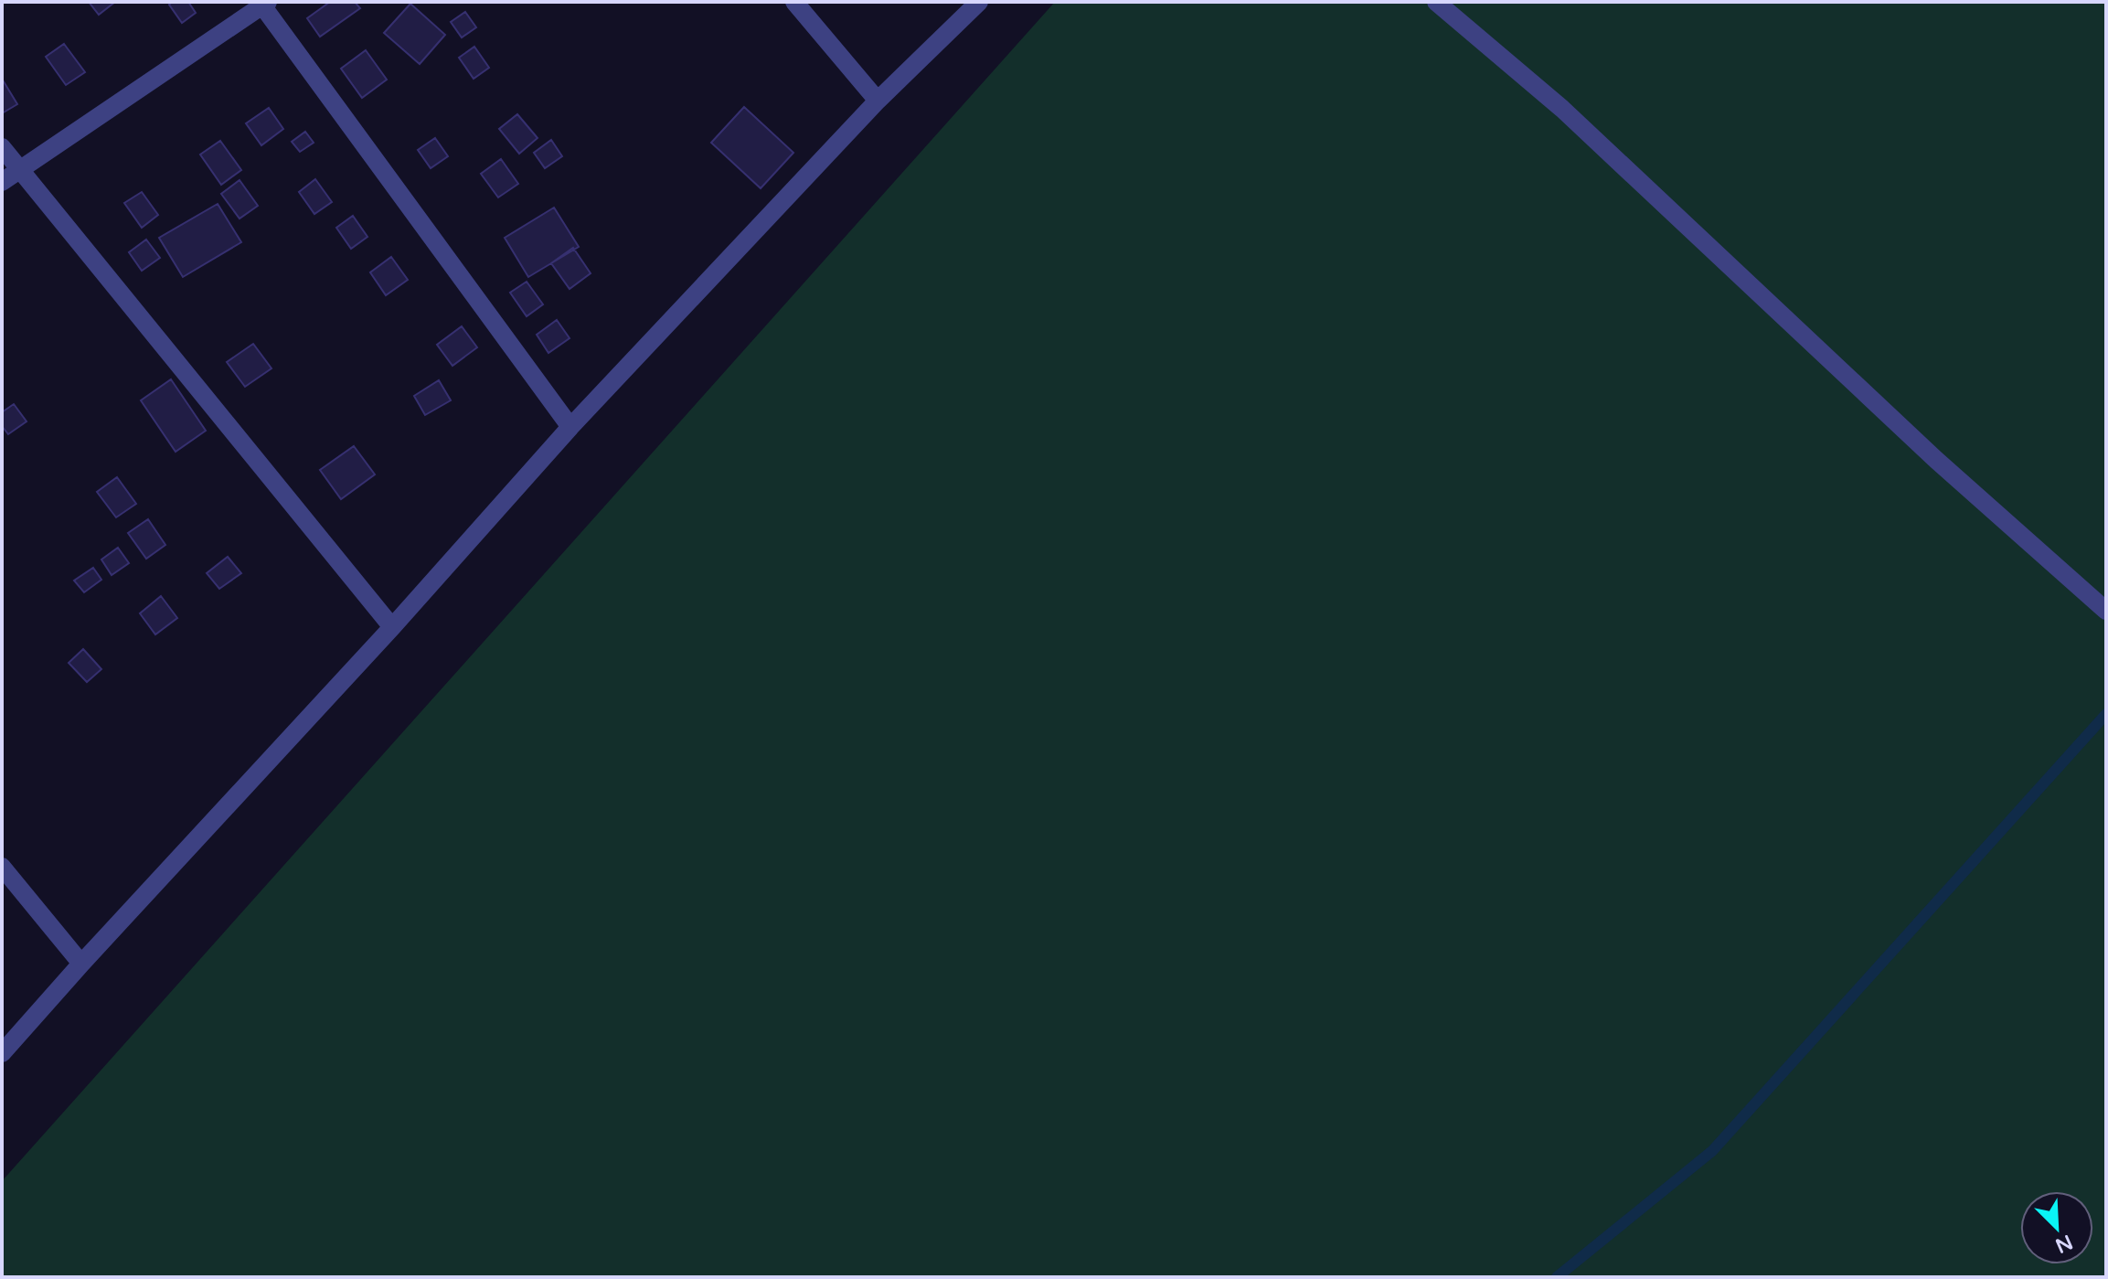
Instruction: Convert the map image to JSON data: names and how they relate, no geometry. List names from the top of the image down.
{
  "north": "bottom right"
}
